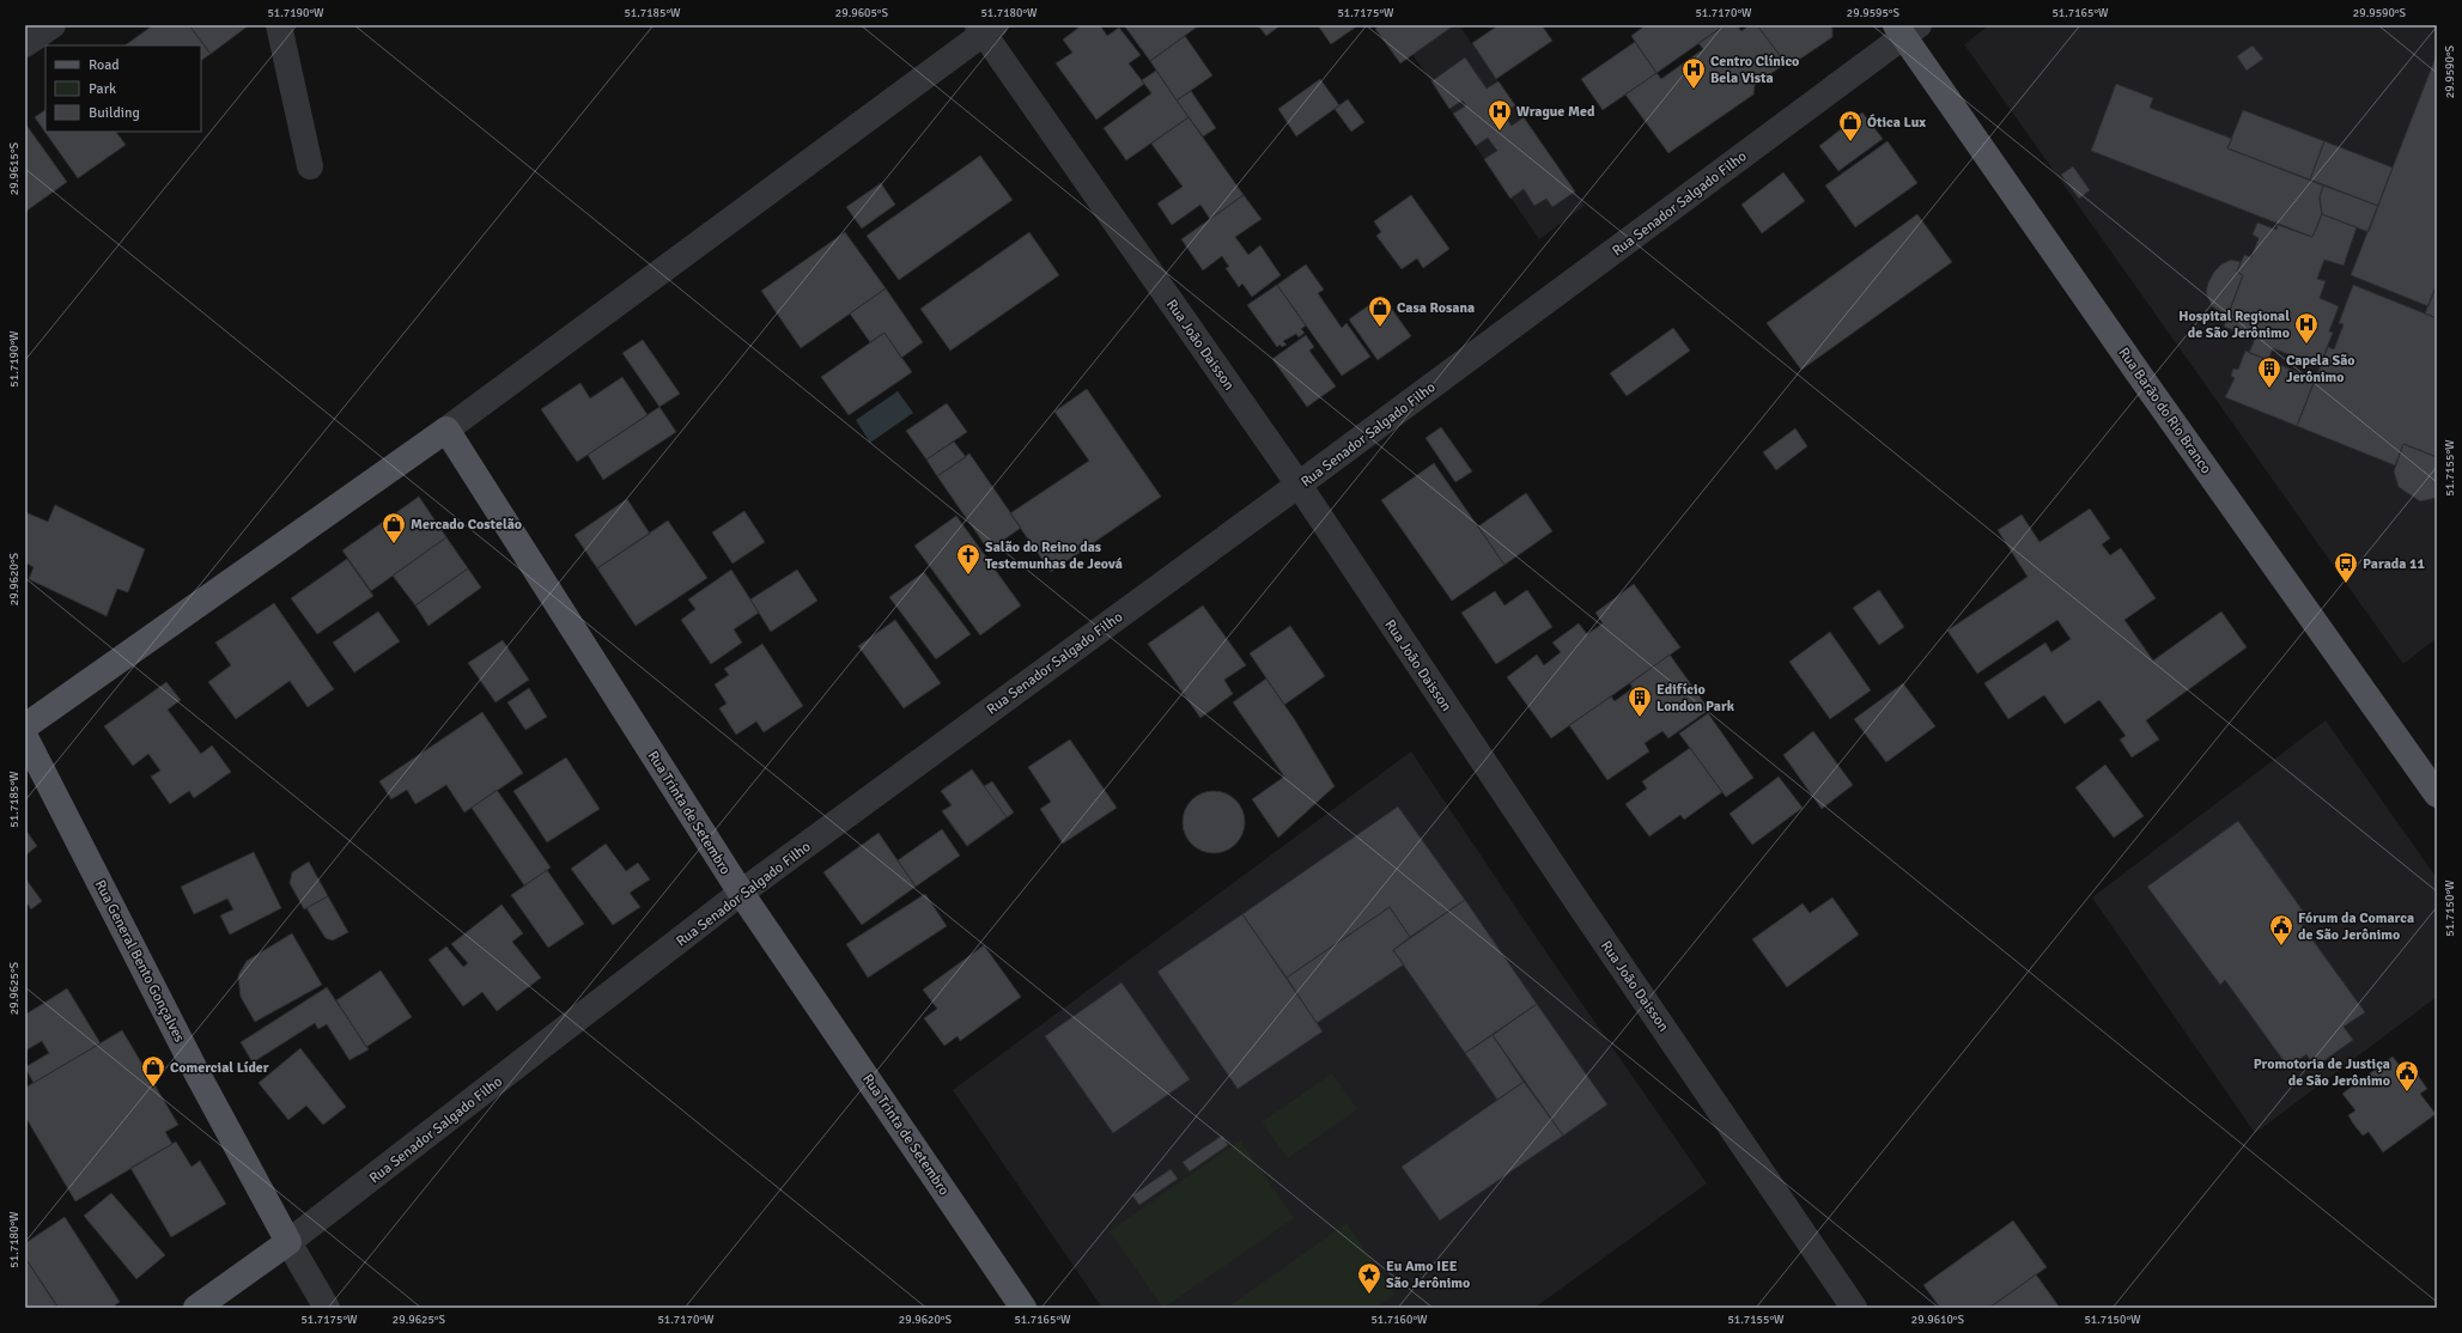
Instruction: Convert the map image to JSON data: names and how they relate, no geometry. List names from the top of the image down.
{
  "streets": {
    "main road": [
      "Rua Senador Salgado Filho",
      "Rua Barão do Rio Branco",
      "Rua Trinta de Setembro",
      "Rua General Bento Gonçalves"
    ],
    "street": ["Rua João Daisson"]
  },
  "crossings": [
    ["Rua Senador Salgado Filho", "Rua João Daisson"],
    ["Rua Senador Salgado Filho", "Rua Barão do Rio Branco"],
    ["Rua Senador Salgado Filho", "Rua Trinta de Setembro"],
    ["Rua Senador Salgado Filho", "Rua General Bento Gonçalves"]
  ],
  "places": {
    "hospital": ["Centro Clínico Bela Vista", "Wrague Med", "Hospital Regional de São Jerônimo"],
    "shop": [
      "Ótica Lux",
      "Casa Rosana",
      "Mercado Costelão",
      "Comercial Líder"
    ],
    "building": ["Capela São Jerônimo", "Edifício London Park"],
    "church": ["Salão do Reino das Testemunhas de Jeová"],
    "bus stop": ["Parada 11"],
    "public building": ["Fórum da Comarca de São Jerônimo", "Promotoria de Justiça de São Jerônimo"],
    "place": ["Eu Amo IEE São Jerônimo"]
  },
  "legend": ["Road", "Park", "Building"],
  "coordinates": [
    "51.7190°W",
    "51.7185°W",
    "29.9605°S",
    "51.7180°W",
    "51.7175°W",
    "51.7170°W",
    "29.9595°S",
    "51.7165°W",
    "29.9590°S",
    "29.9615°S",
    "51.7155°W",
    "29.9620°S",
    "51.7150°W",
    "29.9625°S",
    "51.7160°W",
    "29.9610°S"
  ]
}
